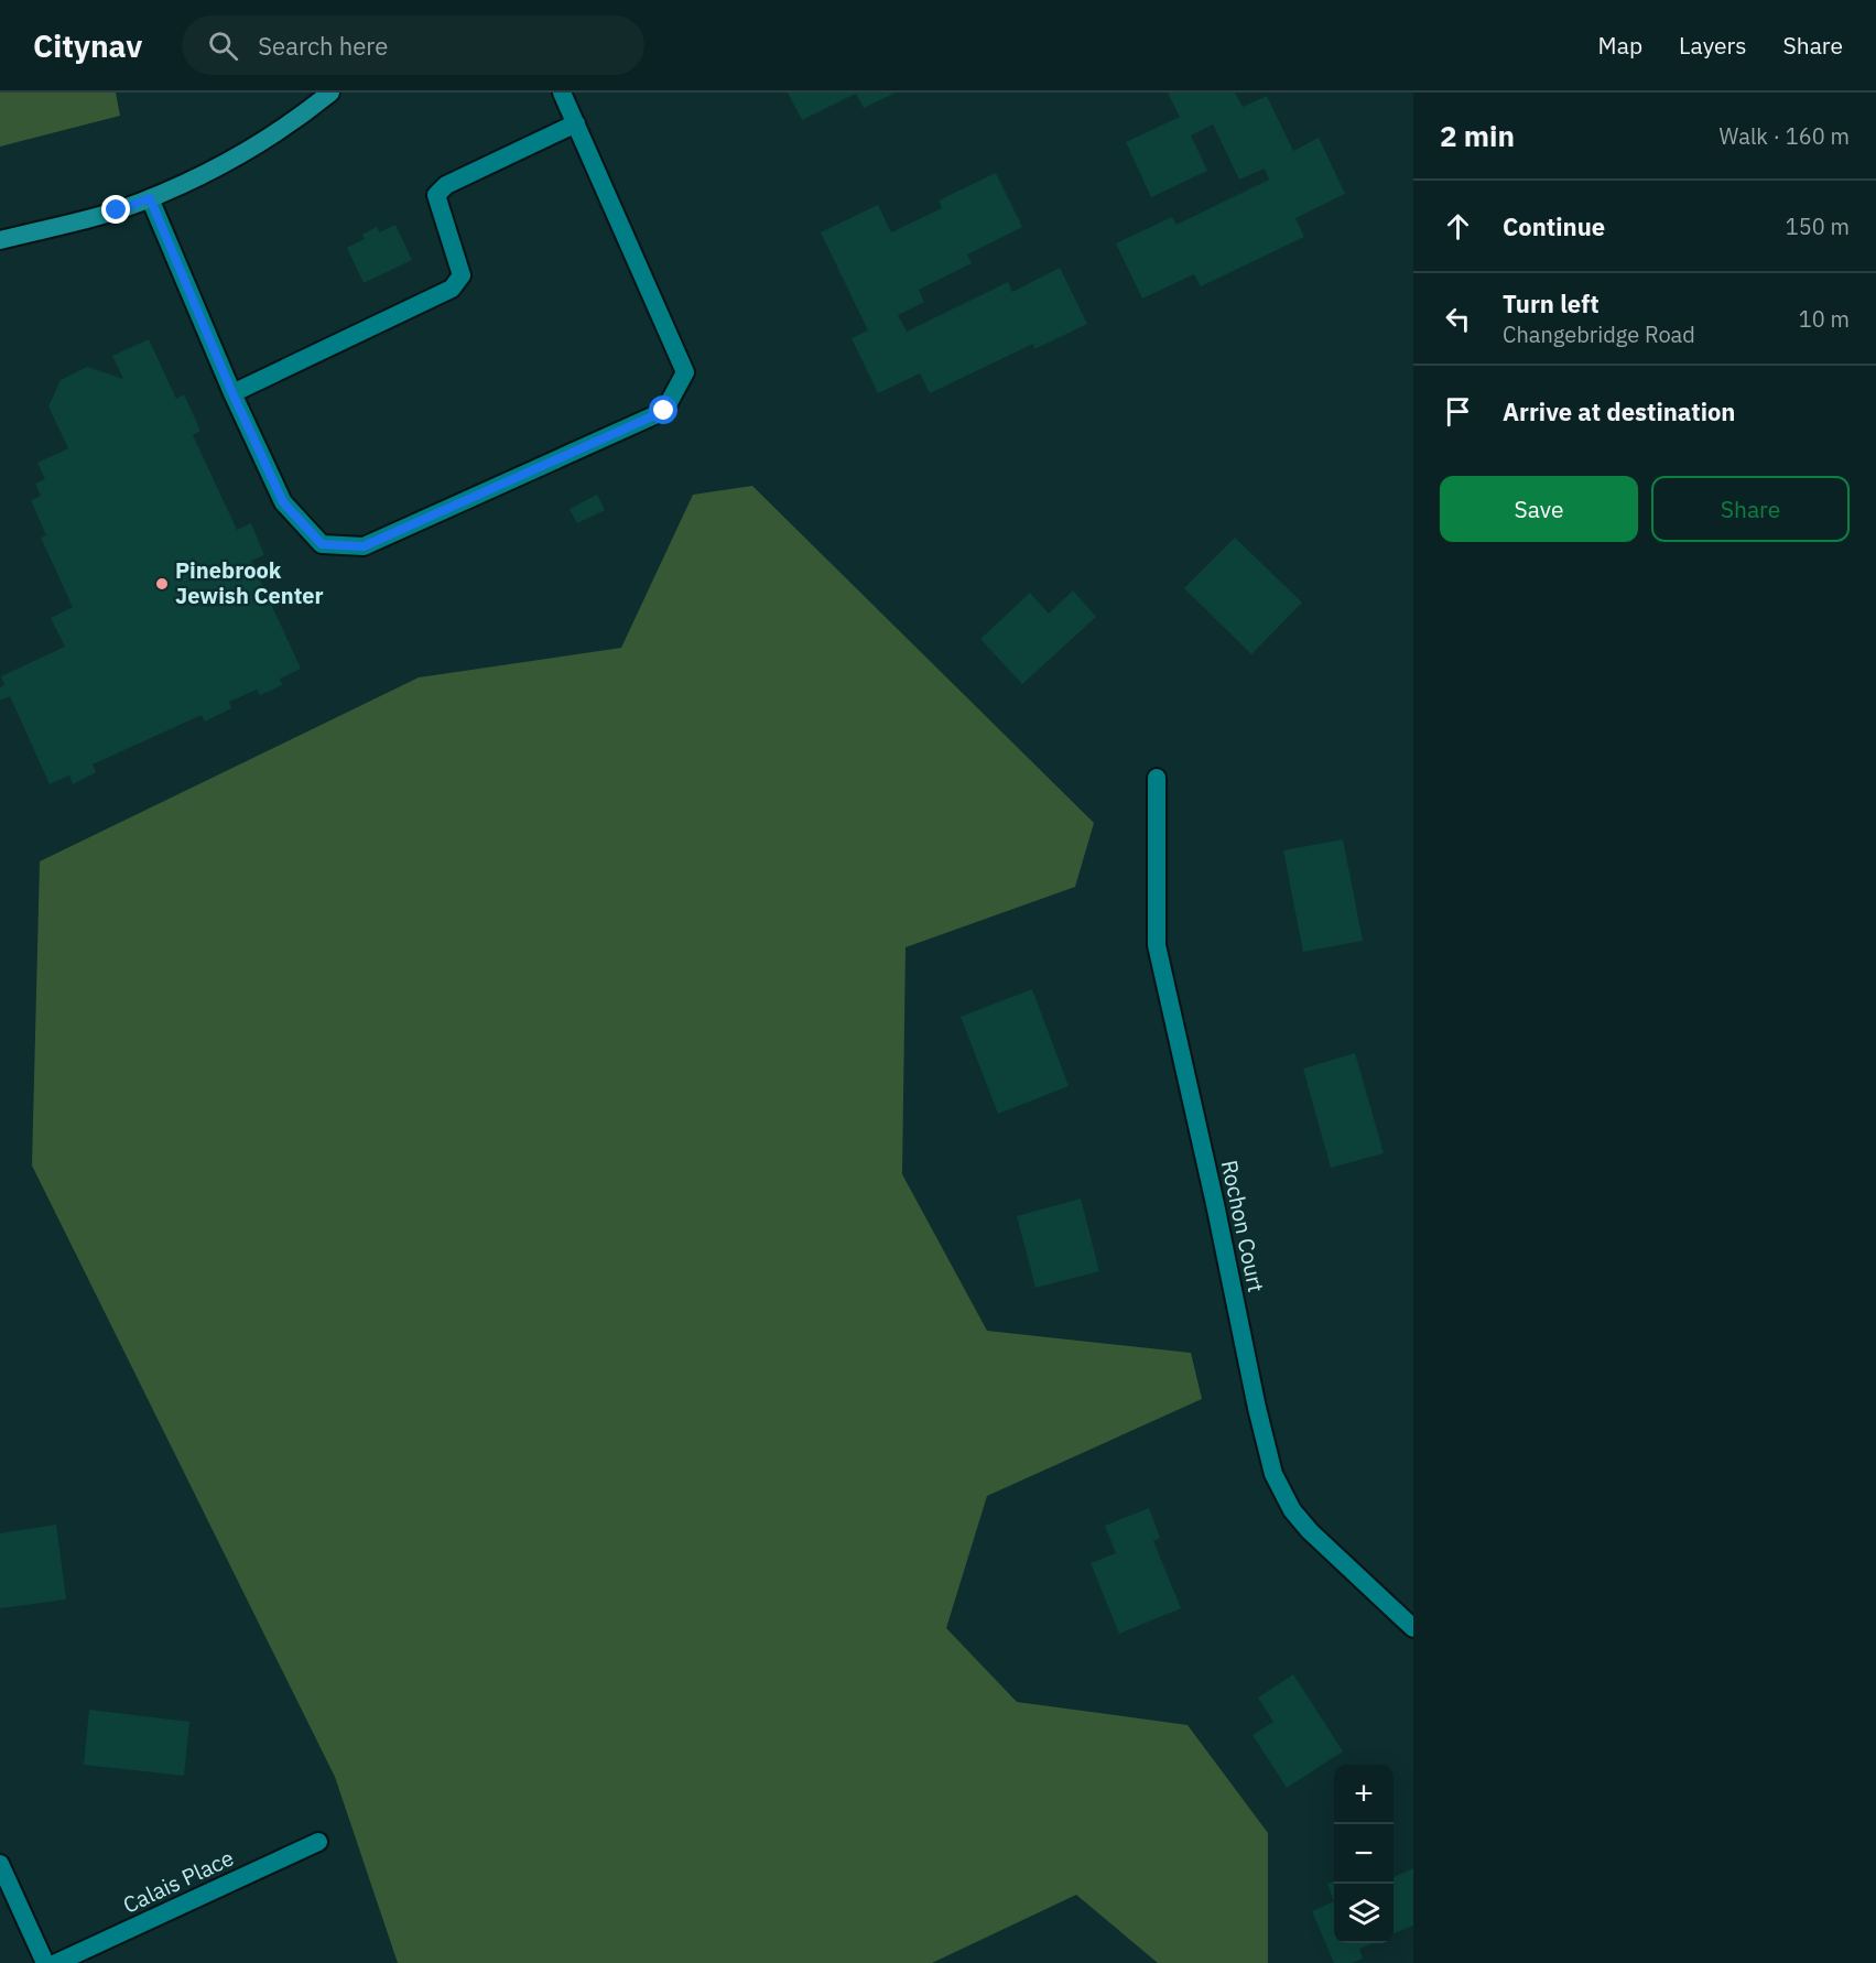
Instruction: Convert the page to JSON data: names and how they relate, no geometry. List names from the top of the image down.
{
  "streets": {
    "street": ["Rochon Court", "Calais Place"]
  },
  "places": ["Pinebrook Jewish Center"],
  "page": {
    "header": "Citynav",
    "search": "Search here",
    "nav": ["Map", "Layers", "Share"],
    "heading": ["2 min", "Walk · 160 m"],
    "list": [
      ["Continue", "150 m"],
      ["Turn left", "Changebridge Road", "10 m"],
      "Arrive at destination"
    ],
    "buttons": ["Save", "Share"],
    "map_buttons": ["+", "−"]
  }
}
